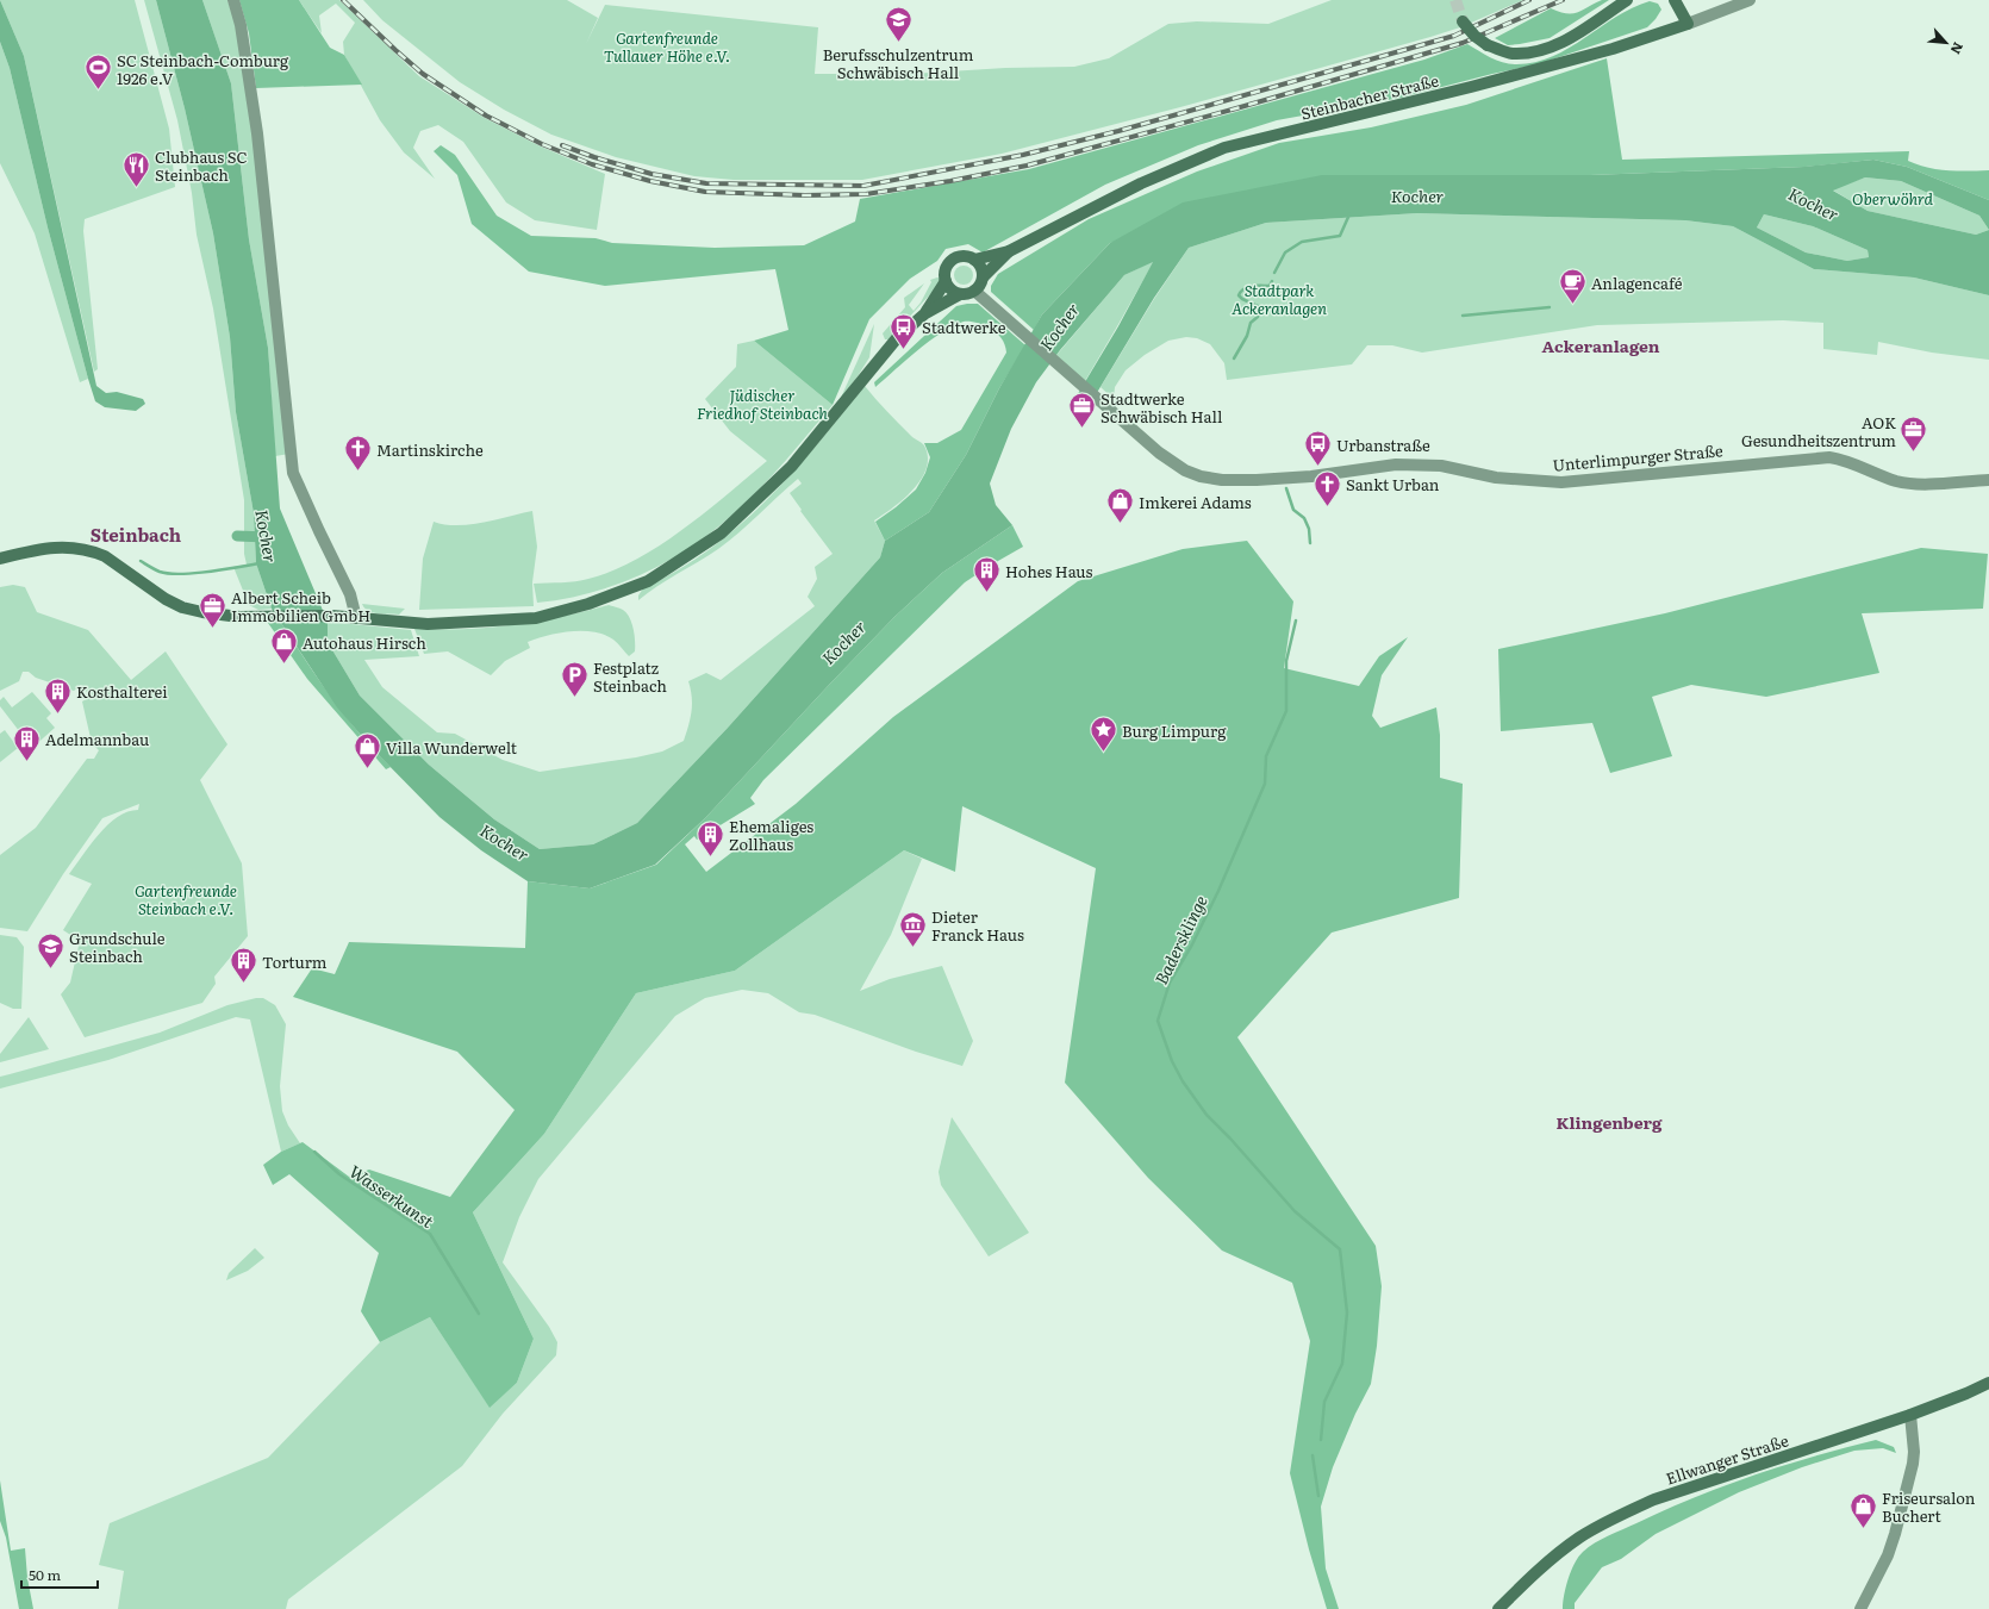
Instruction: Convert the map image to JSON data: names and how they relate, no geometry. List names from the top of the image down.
{
  "streets": {
    "main road": ["Steinbacher Straße", "Ellwanger Straße"],
    "street": ["Unterlimpurger Straße"]
  },
  "crossings": [
    ["Steinbacher Straße", "Unterlimpurger Straße"]
  ],
  "districts": ["Ackeranlagen", "Steinbach", "Klingenberg"],
  "water": ["Kocher", "Badersklinge", "Wasserkunst"],
  "parks": [
    "Gartenfreunde Tullauer Höhe e.V.",
    "Oberwöhrd",
    "Stadtpark Ackeranlagen",
    "Jüdischer Friedhof Steinbach",
    "Gartenfreunde Steinbach e.V."
  ],
  "places": {
    "school or university": ["Berufsschulzentrum Schwäbisch Hall", "Grundschule Steinbach"],
    "sports": ["SC Steinbach-Comburg 1926 e.V"],
    "restaurant": ["Clubhaus SC Steinbach"],
    "cafe": ["Anlagencafé"],
    "bus stop": ["Stadtwerke", "Urbanstraße"],
    "office": ["Stadtwerke Schwäbisch Hall", "AOK Gesundheitszentrum", "Albert Scheib Immobilien GmbH"],
    "church": ["Martinskirche", "Sankt Urban"],
    "shop": [
      "Imkerei Adams",
      "Autohaus Hirsch",
      "Villa Wunderwelt",
      "Friseursalon Buchert"
    ],
    "building": [
      "Hohes Haus",
      "Kosthalterei",
      "Adelmannbau",
      "Ehemaliges Zollhaus",
      "Torturm"
    ],
    "parking": ["Festplatz Steinbach"],
    "place": ["Burg Limpurg"],
    "museum": ["Dieter Franck Haus"]
  },
  "scale_bar": "50 m",
  "north": "bottom right"
}
